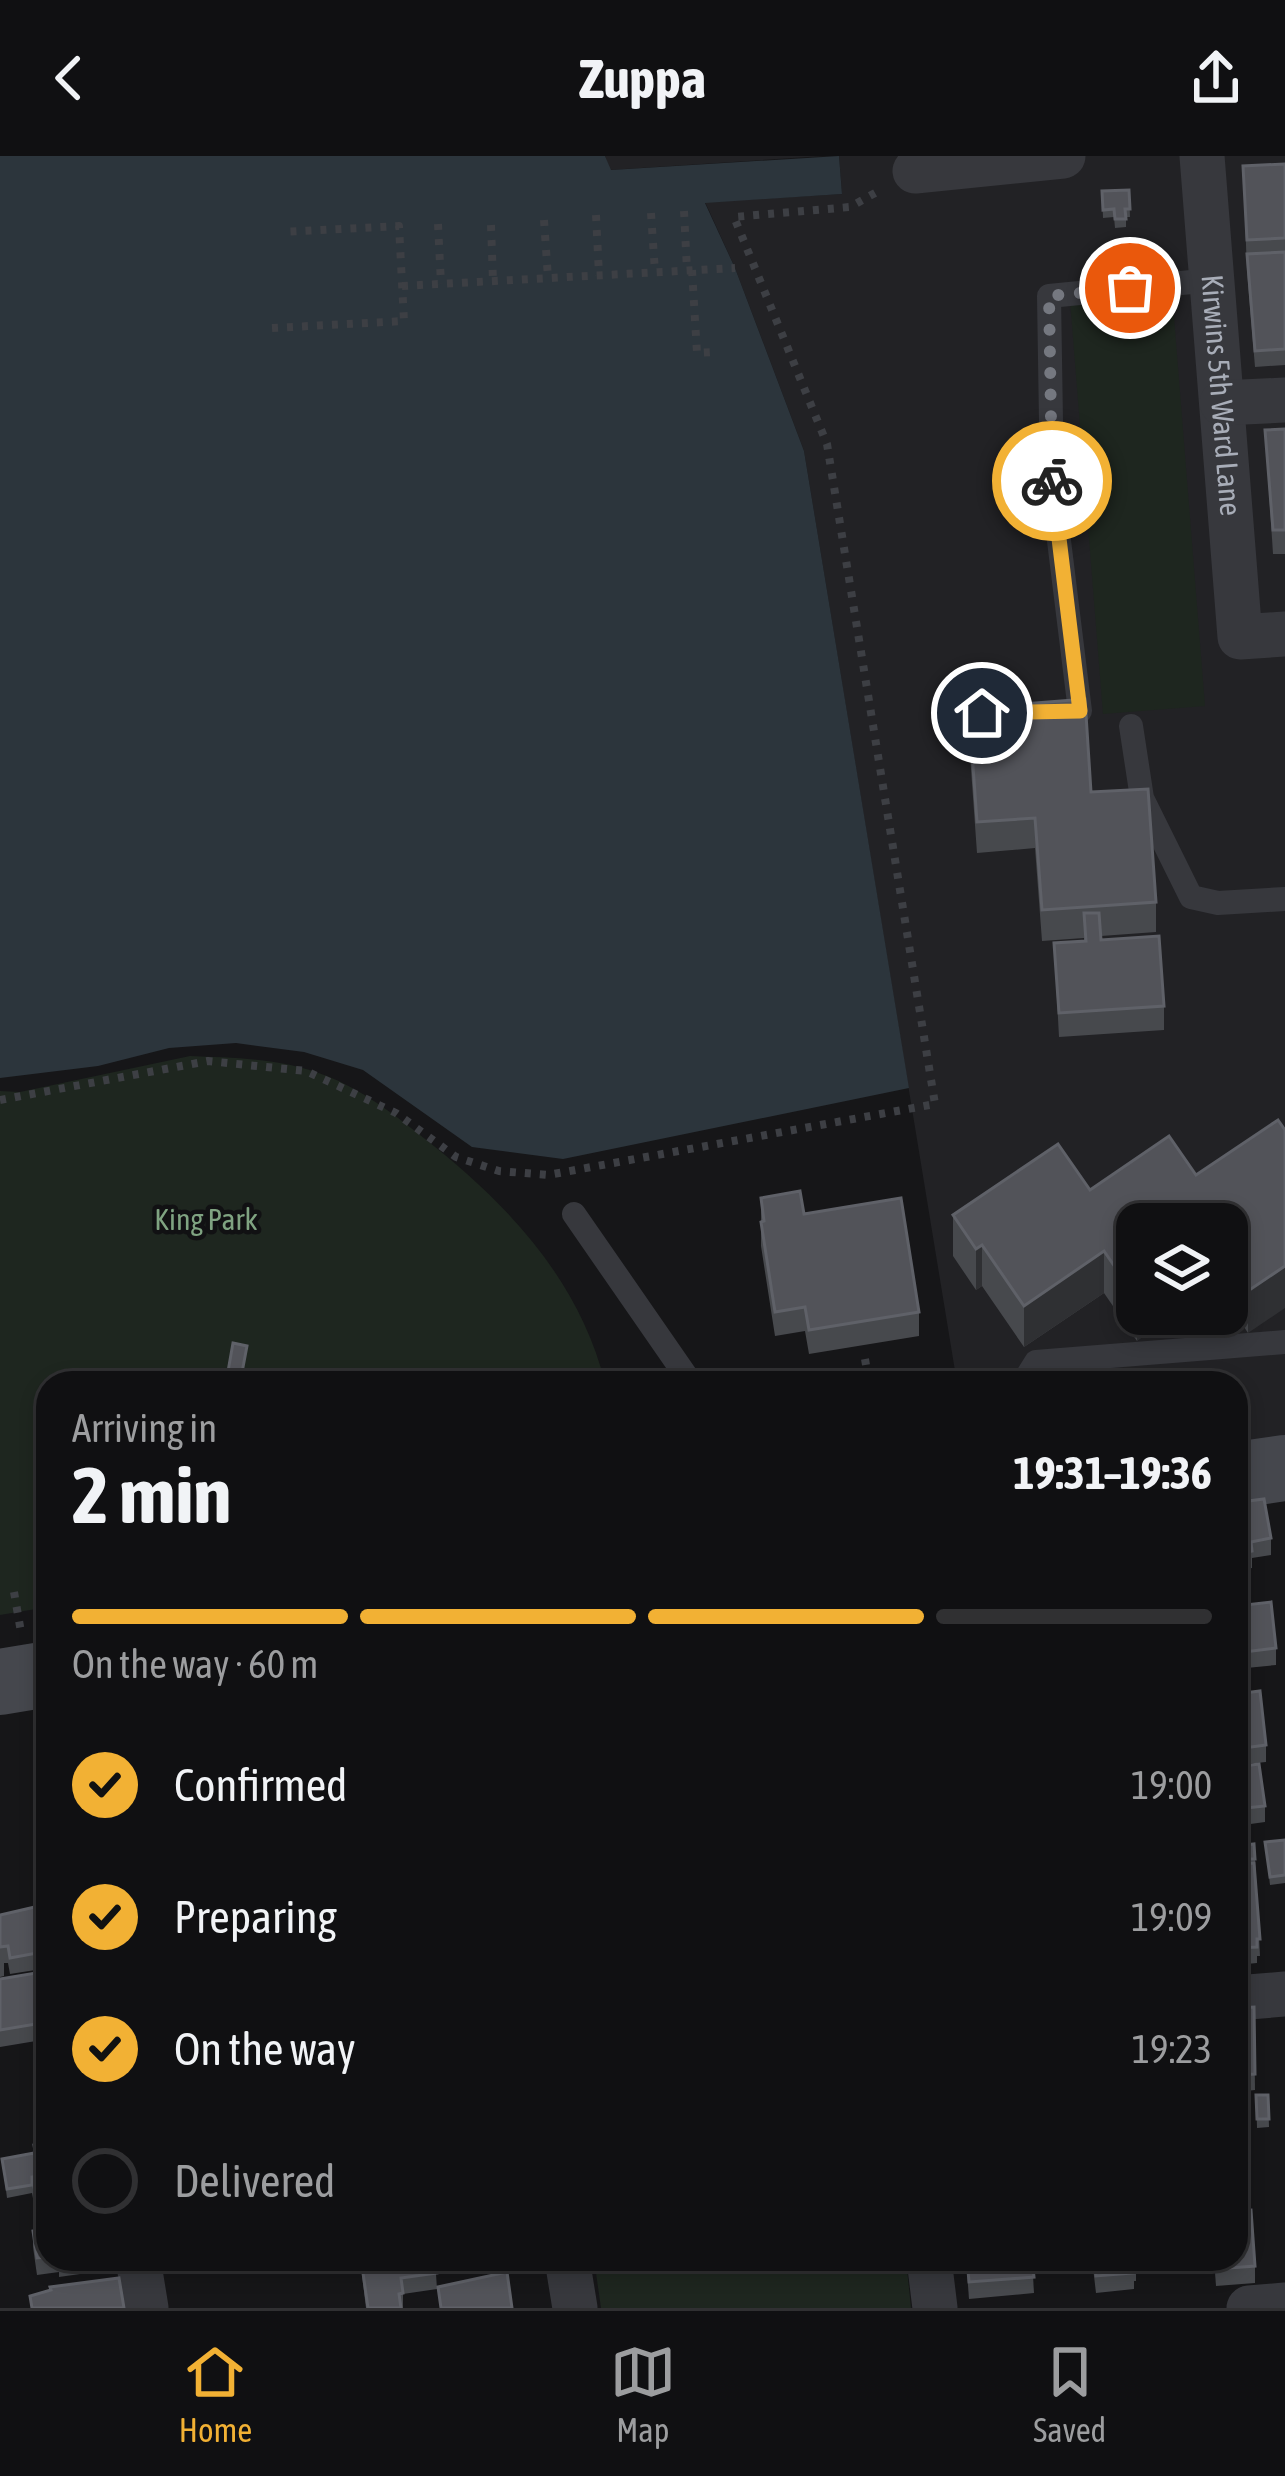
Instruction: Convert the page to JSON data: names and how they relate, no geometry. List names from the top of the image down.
{
  "streets": {
    "street": ["Kirwins 5th Ward Lane"]
  },
  "parks": ["King Park"],
  "page": {
    "header": "Zuppa",
    "heading": ["2 min", "Arriving in", "19:31–19:36"],
    "bar": "On the way · 60 m",
    "list": [
      ["Confirmed", "19:00"],
      ["Preparing", "19:09"],
      ["On the way", "19:23"],
      "Delivered"
    ],
    "tabs": ["Home", "Map", "Saved"]
  }
}
